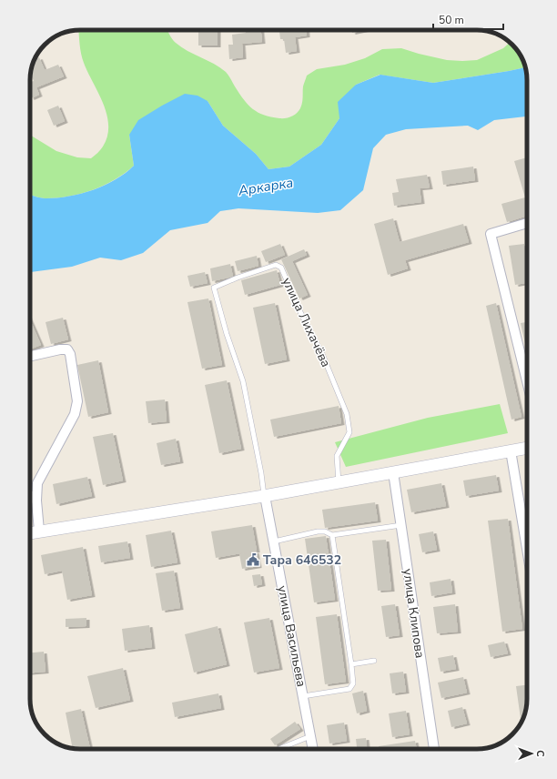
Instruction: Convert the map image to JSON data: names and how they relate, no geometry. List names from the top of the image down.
{
  "streets": {
    "street": ["улица Клипова", "улица Васильева"],
    "lane": ["улица Лихачёва"]
  },
  "crossings": [
    ["улица Лихачёва", "улица Васильева"]
  ],
  "water": ["Аркарка"],
  "places": {
    "public building": ["Тара 646532"]
  },
  "scale_bar": "50 m",
  "north": "right"
}
